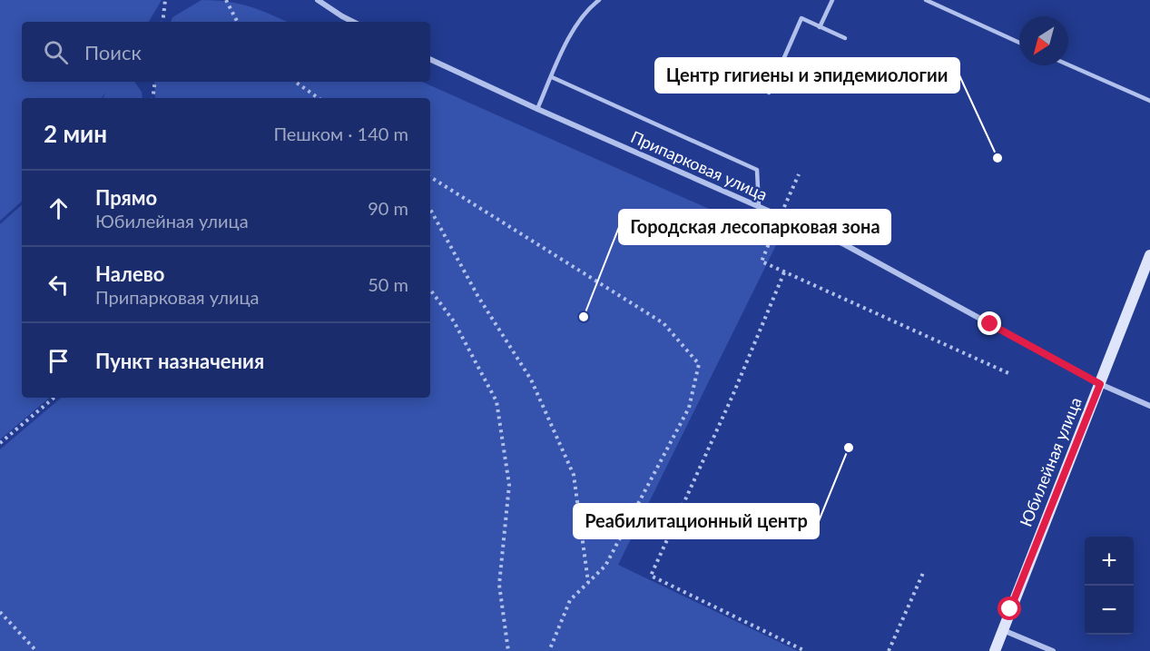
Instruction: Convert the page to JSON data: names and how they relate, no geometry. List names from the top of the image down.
{
  "streets": {
    "street": ["Припарковая улица", "Юбилейная улица"]
  },
  "crossings": [
    ["Припарковая улица", "Юбилейная улица"]
  ],
  "places": ["Центр гигиены и эпидемиологии", "Городская лесопарковая зона", "Реабилитационный центр"],
  "north": "bottom left",
  "page": {
    "search": "Поиск",
    "heading": ["2 мин", "Пешком · 140 m"],
    "list": [
      ["Прямо", "Юбилейная улица", "90 m"],
      ["Налево", "Припарковая улица", "50 m"],
      "Пункт назначения"
    ],
    "map_buttons": ["+", "−"]
  }
}
